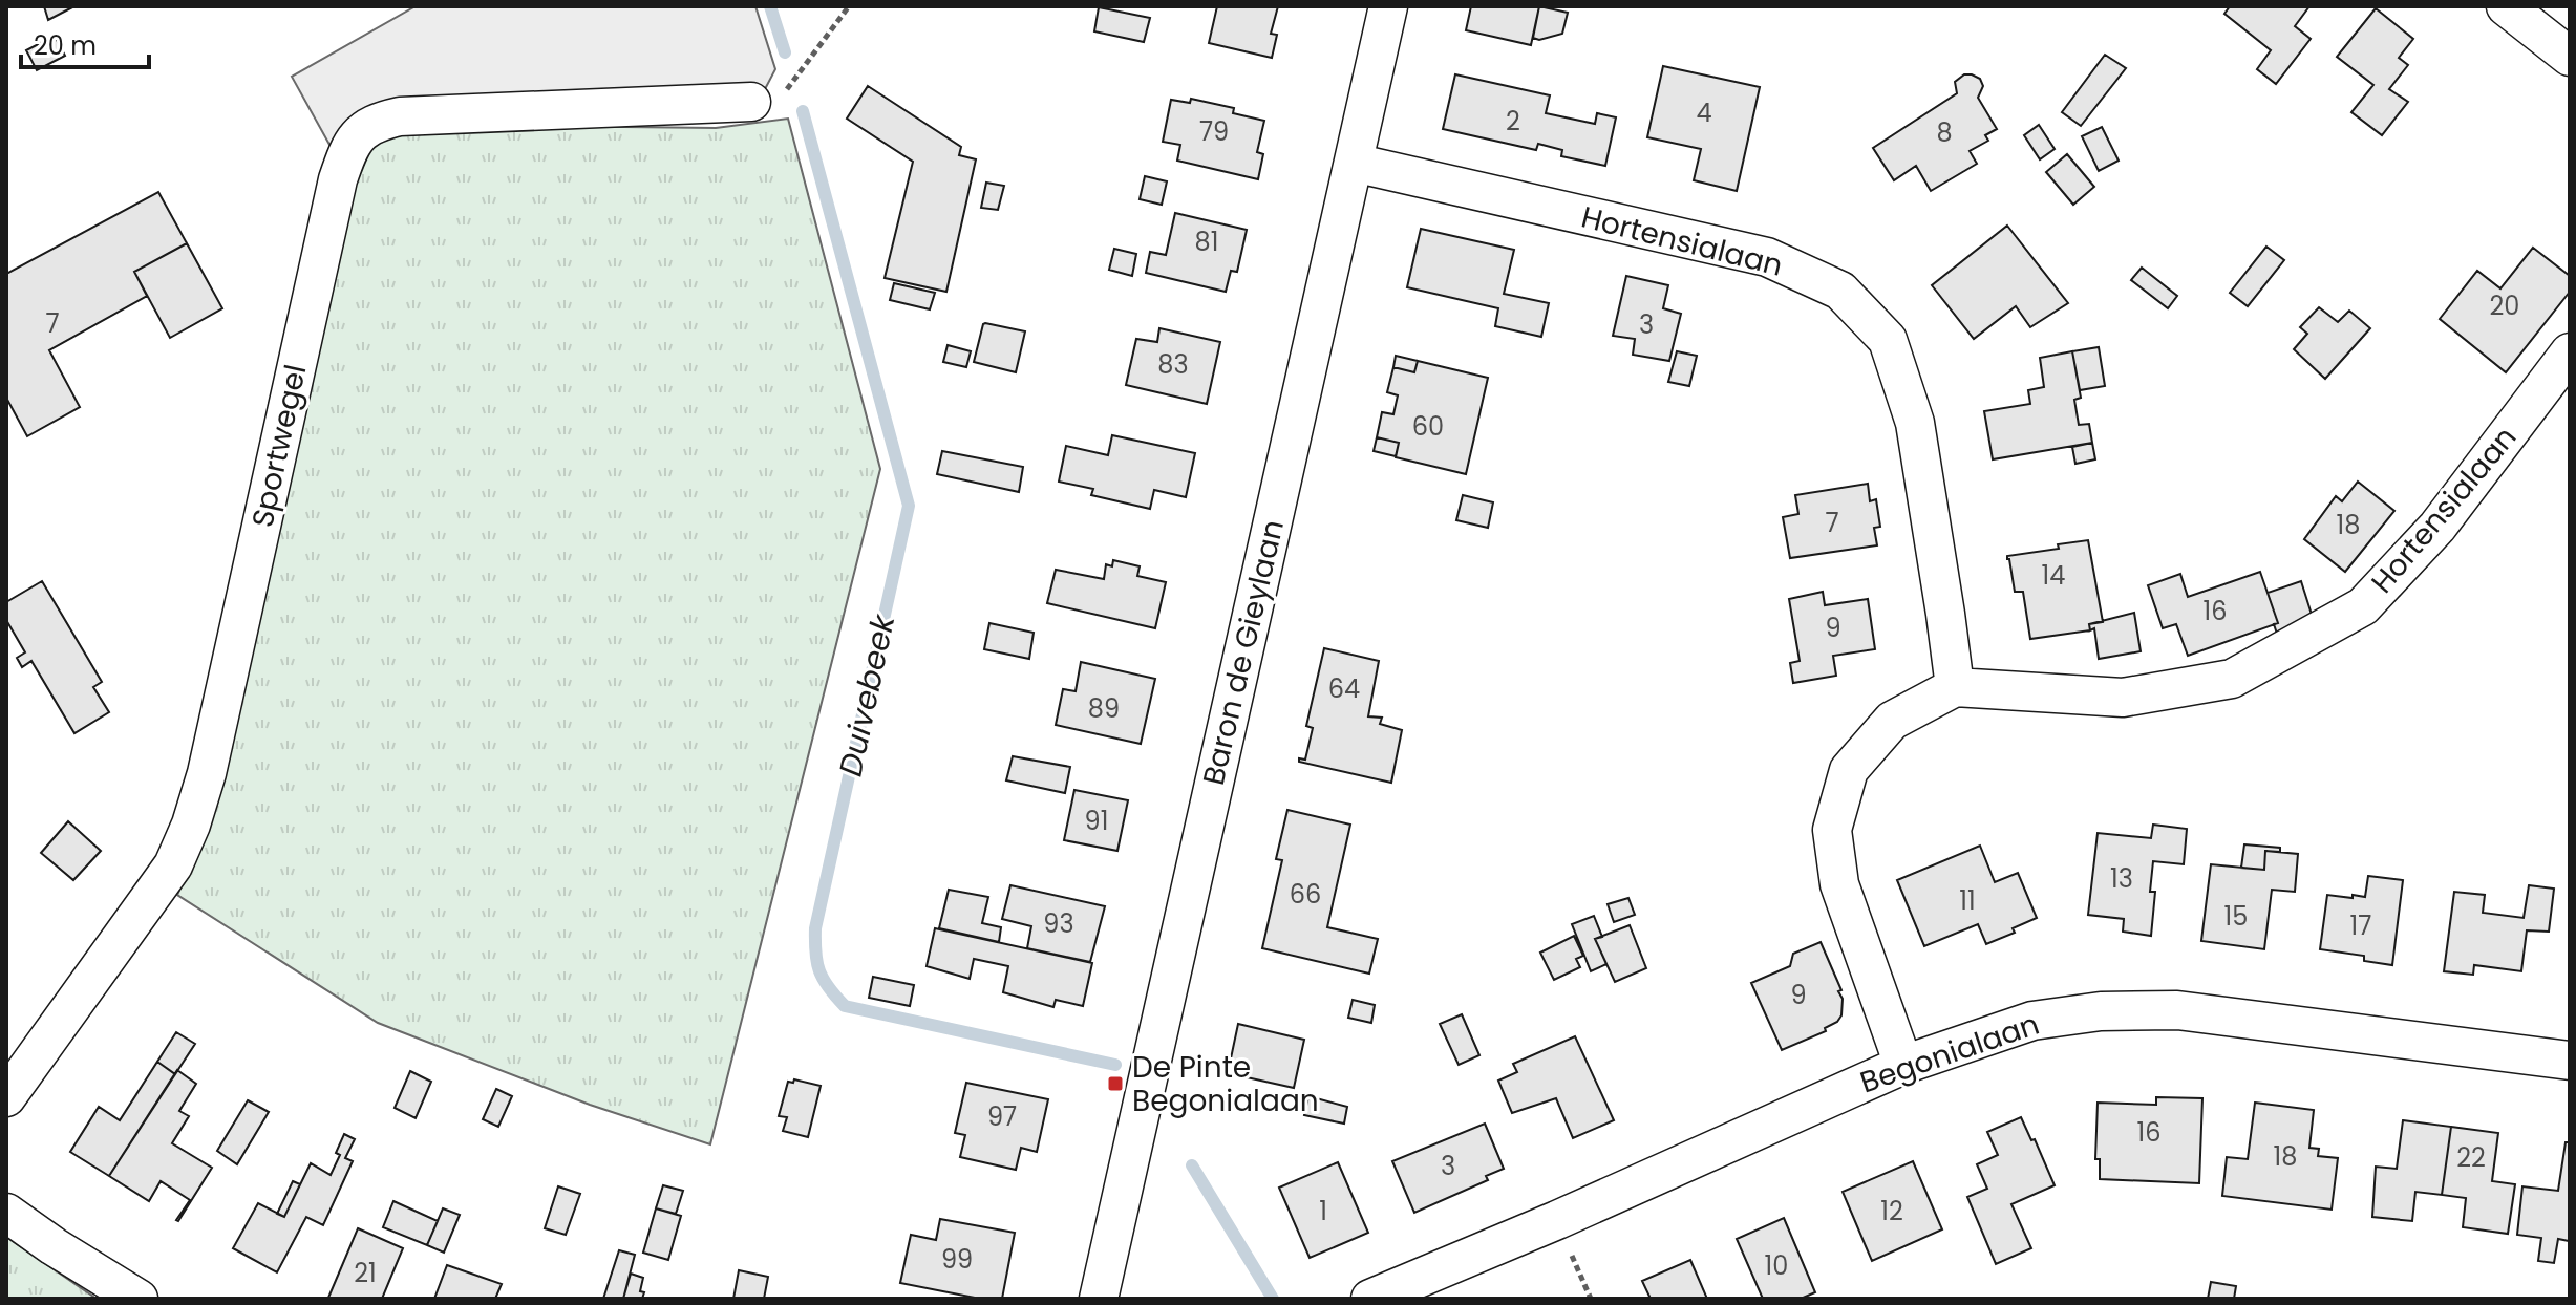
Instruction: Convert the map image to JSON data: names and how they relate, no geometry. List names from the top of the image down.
{
  "streets": {
    "street": [
      "Hortensialaan",
      "Sportwegel",
      "Baron de Gieylaan",
      "Begonialaan"
    ]
  },
  "crossings": [
    ["Hortensialaan", "Baron de Gieylaan"]
  ],
  "water": ["Duivebeek"],
  "places": {
    "transit": ["De Pinte Begonialaan"]
  },
  "house_numbers": [
    "4",
    "2",
    "79",
    "8",
    "81",
    "20",
    "7",
    "3",
    "83",
    "60",
    "7",
    "18",
    "14",
    "16",
    "9",
    "64",
    "89",
    "91",
    "13",
    "66",
    "11",
    "15",
    "93",
    "17",
    "9",
    "97",
    "16",
    "18",
    "22",
    "3",
    "1",
    "12",
    "99",
    "10",
    "21"
  ],
  "scale_bar": "20 m"
}
